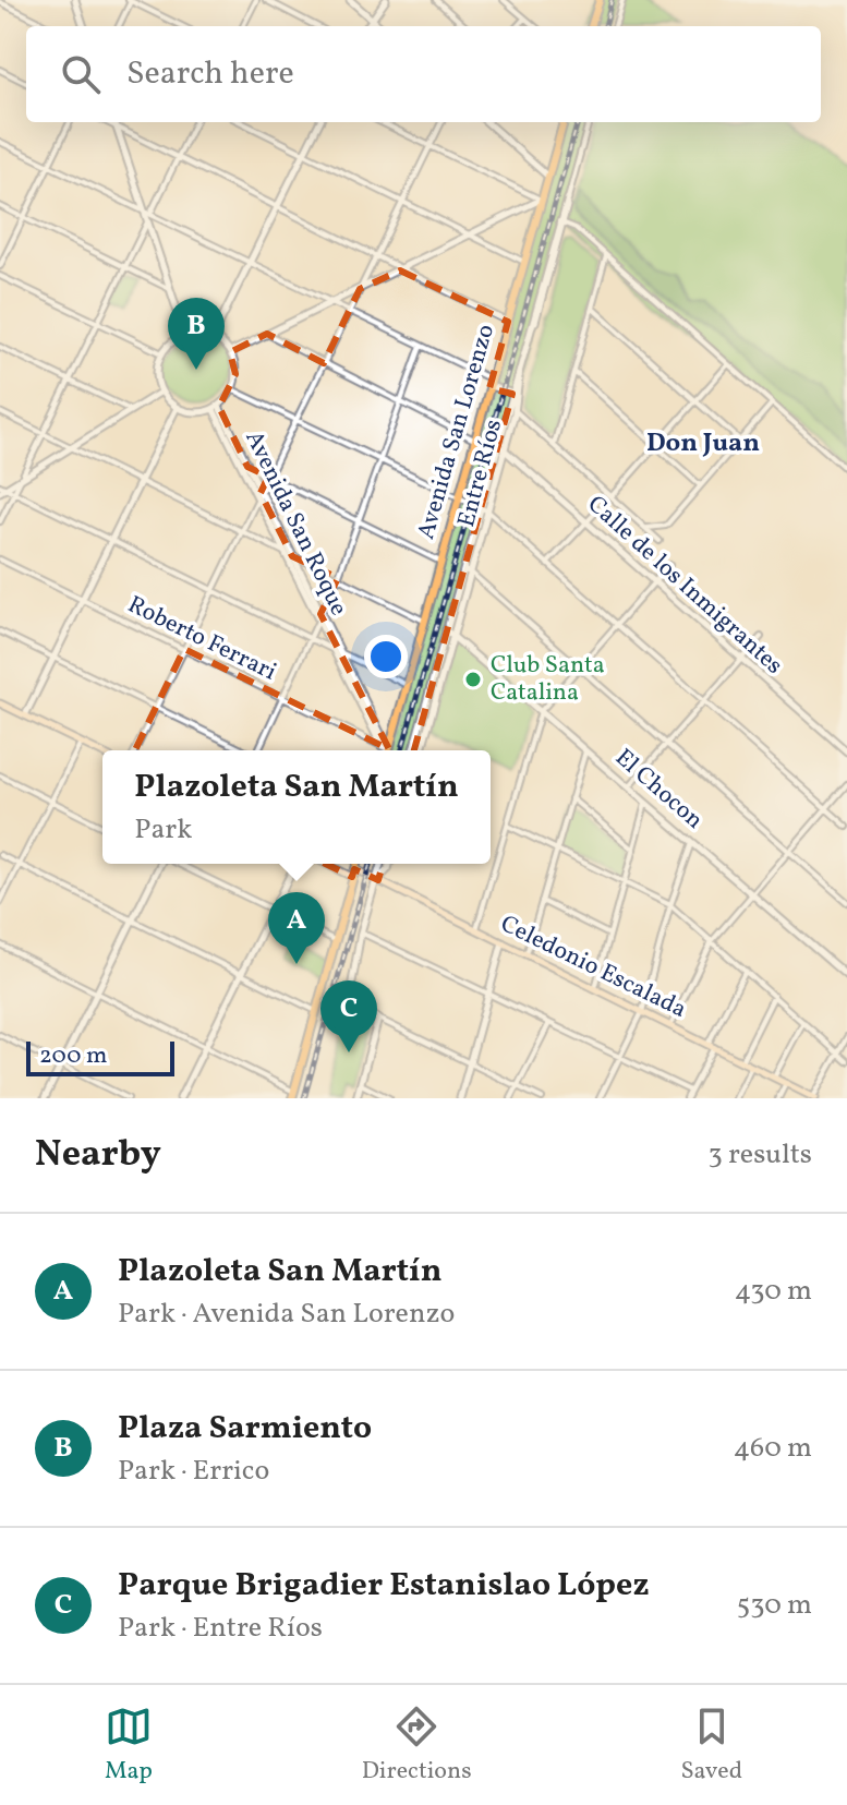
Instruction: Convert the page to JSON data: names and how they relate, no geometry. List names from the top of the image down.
{
  "streets": {
    "main road": ["Avenida San Lorenzo", "Celedonio Escalada"],
    "street": [
      "Entre Ríos",
      "Avenida San Roque",
      "Calle de los Inmigrantes",
      "Roberto Ferrari",
      "El Chocon"
    ]
  },
  "crossings": [
    ["Avenida San Lorenzo", "Avenida San Roque"],
    ["Avenida San Lorenzo", "Roberto Ferrari"],
    ["Entre Ríos", "Calle de los Inmigrantes"],
    ["Entre Ríos", "El Chocon"],
    ["Avenida San Roque", "Roberto Ferrari"]
  ],
  "districts": ["Don Juan"],
  "places": ["Club Santa Catalina"],
  "scale_bar": "200 m",
  "page": {
    "search": "Search here",
    "pins": ["B", "A", "C"],
    "popup": ["Plazoleta San Martín", "Park"],
    "scale": "200 m",
    "heading": ["Nearby", "3 results"],
    "list": [
      {
        "mark": "A",
        "name": "Plazoleta San Martín",
        "note": "Park · Avenida San Lorenzo",
        "value": "430 m"
      },
      {
        "mark": "B",
        "name": "Plaza Sarmiento",
        "note": "Park · Errico",
        "value": "460 m"
      },
      {
        "mark": "C",
        "name": "Parque Brigadier Estanislao López",
        "note": "Park · Entre Ríos",
        "value": "530 m"
      }
    ],
    "nav": ["Map", "Directions", "Saved"]
  }
}
